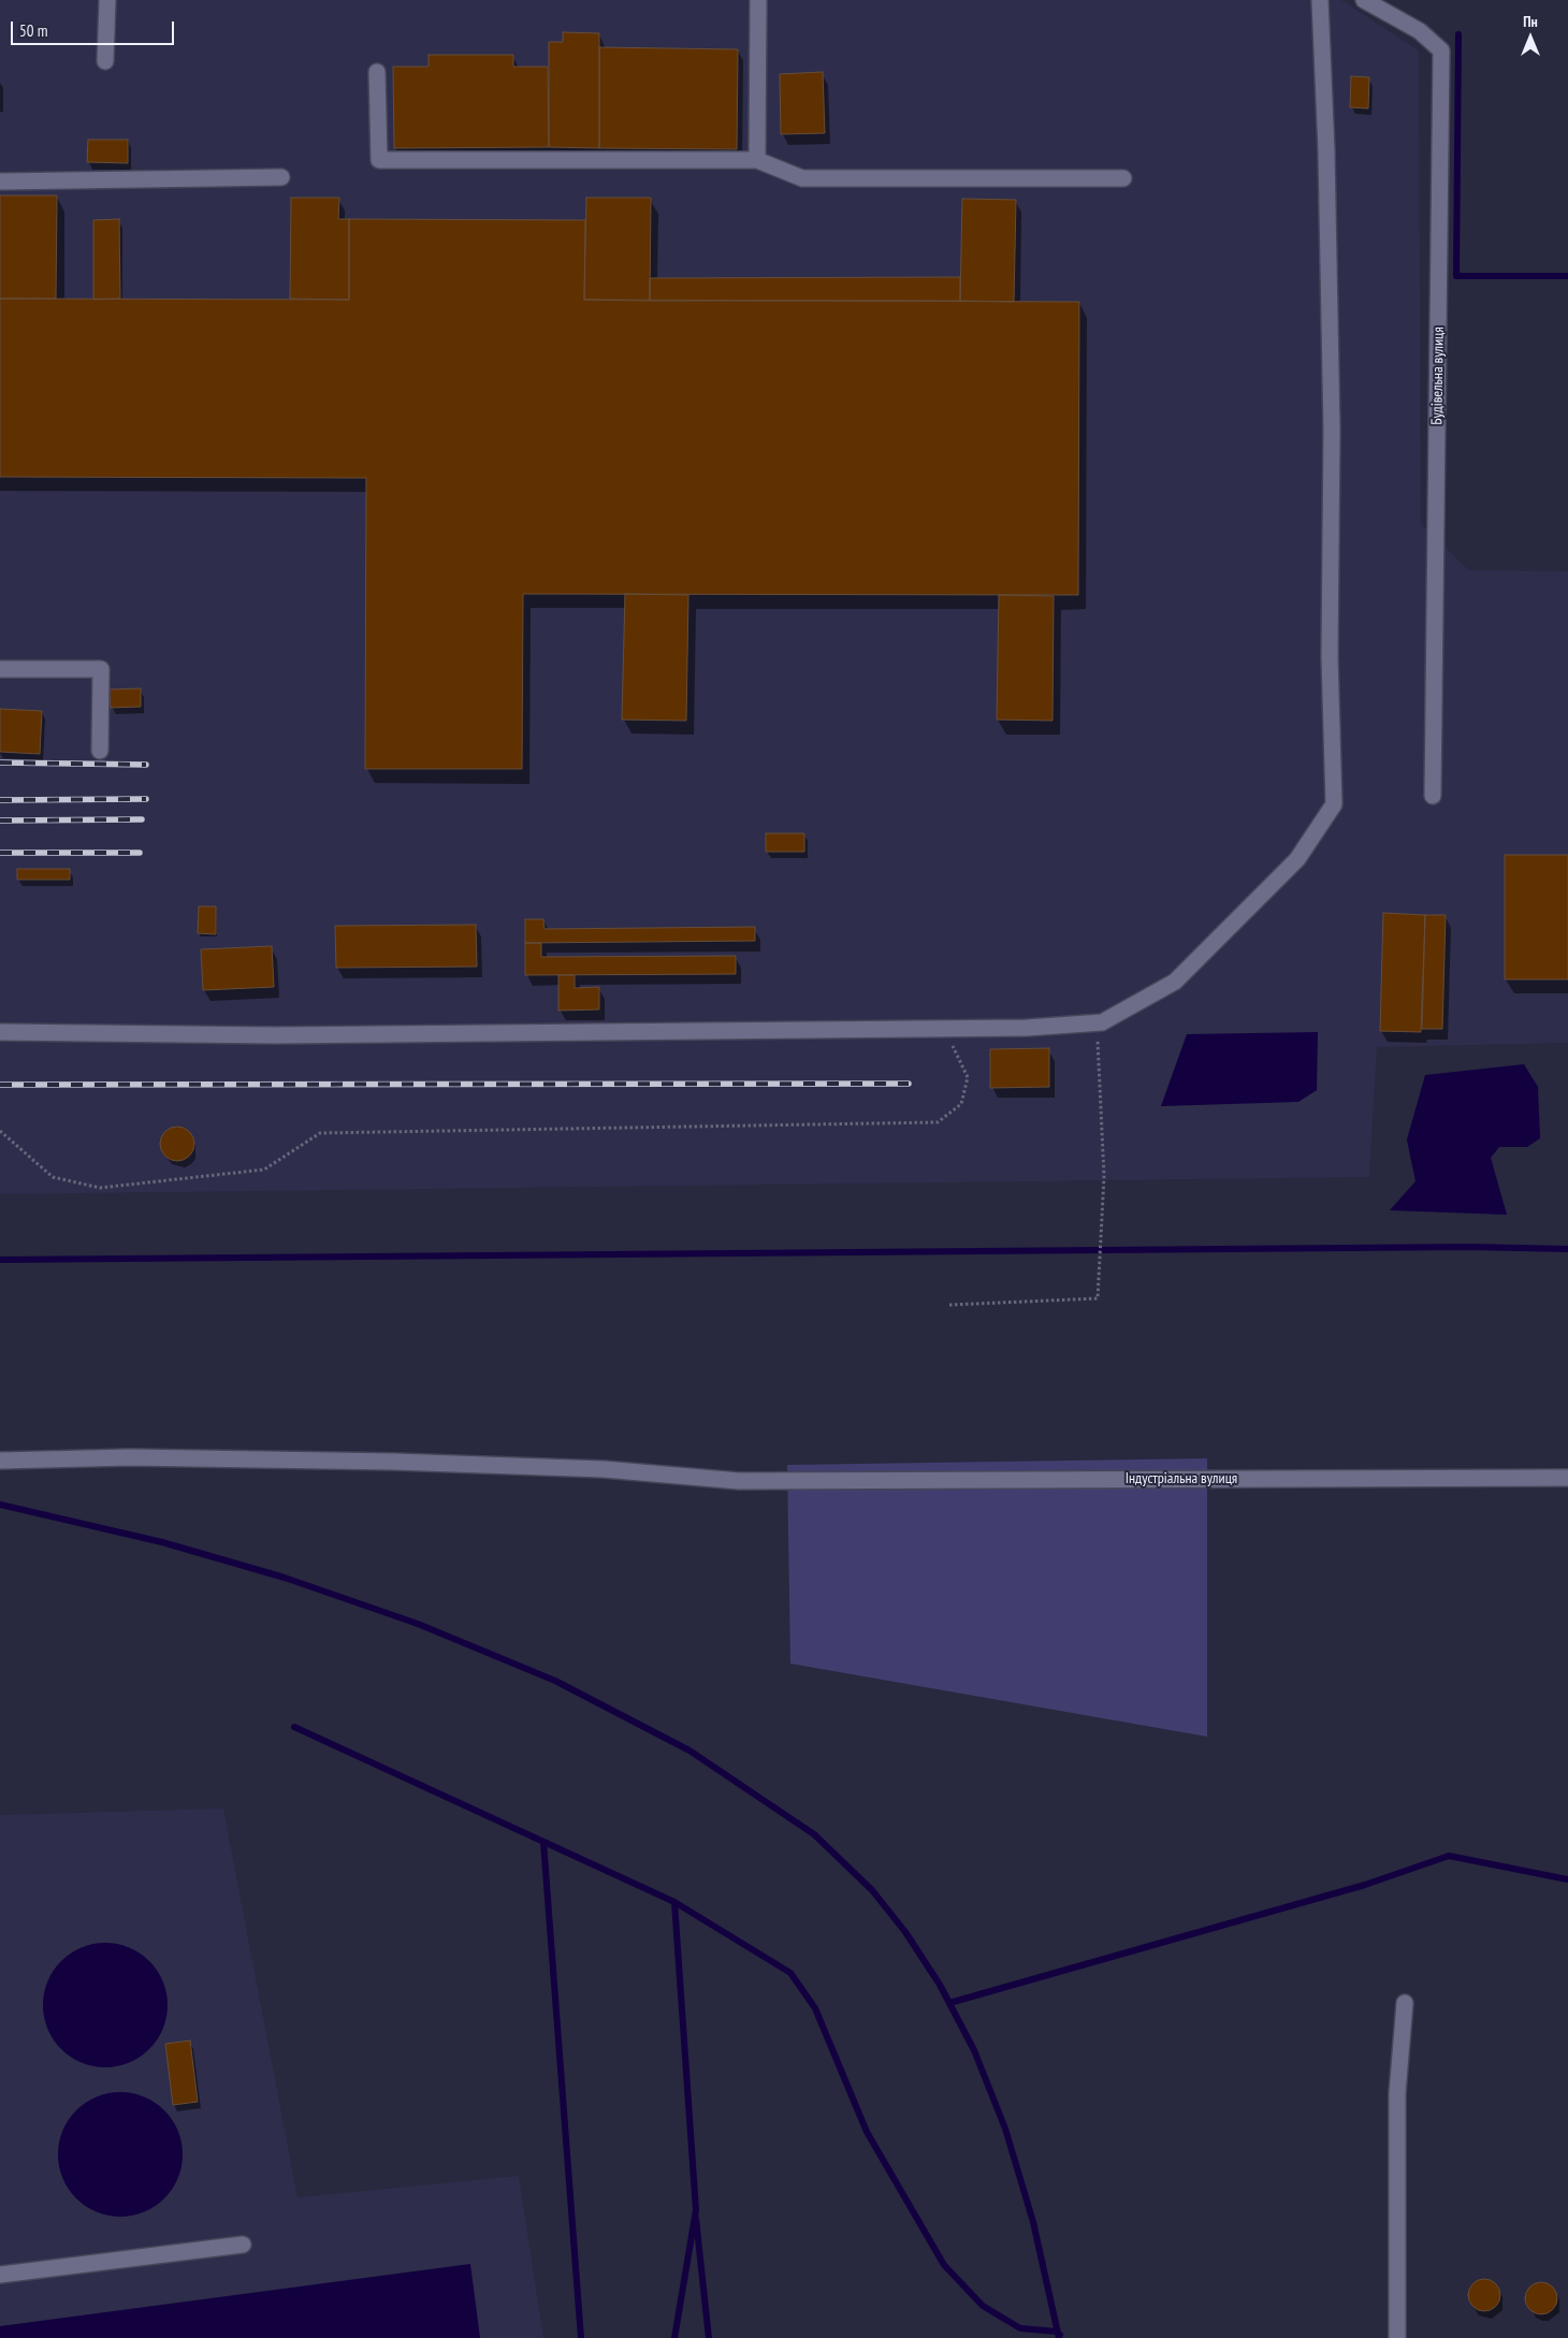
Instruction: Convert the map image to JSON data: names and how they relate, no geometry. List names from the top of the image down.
{
  "streets": {
    "street": ["Будівельна вулиця", "Індустріальна вулиця"]
  },
  "scale_bar": "50 m",
  "north": "top"
}
